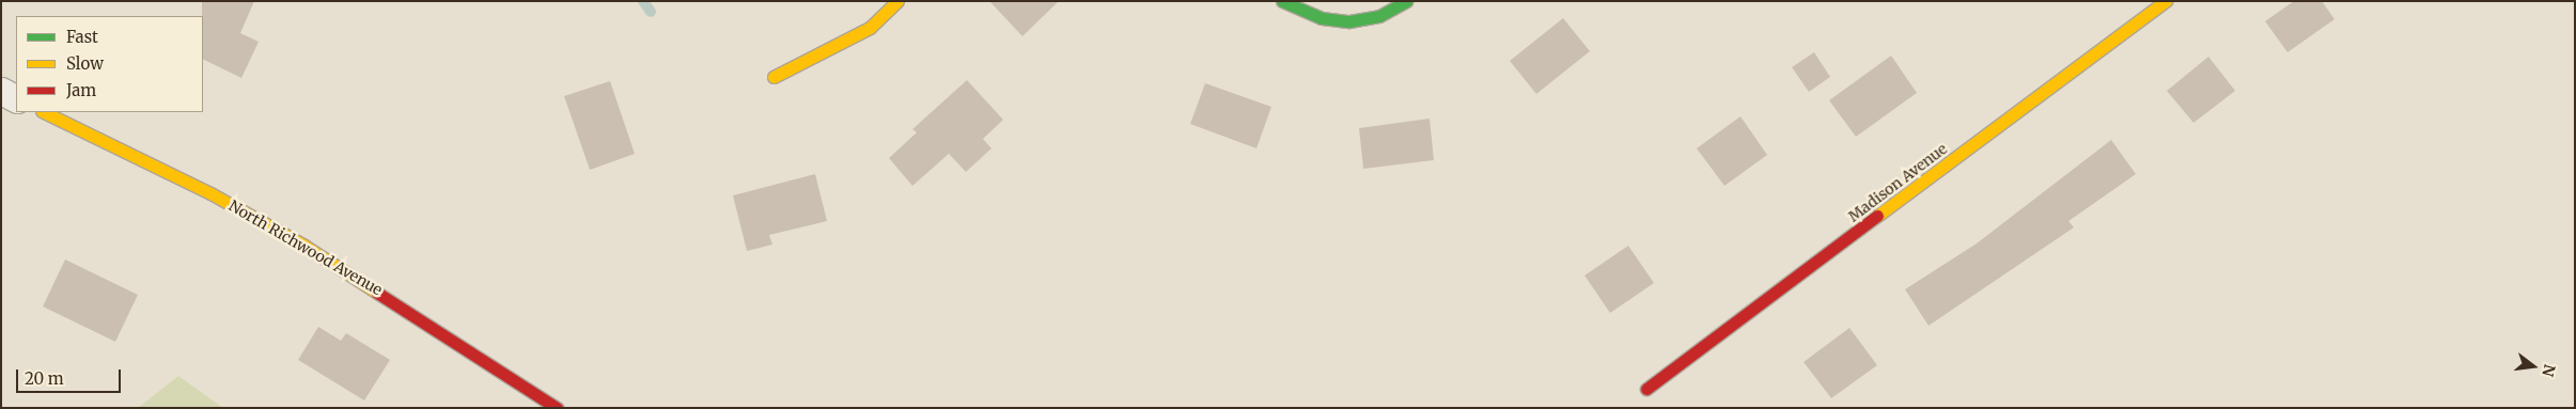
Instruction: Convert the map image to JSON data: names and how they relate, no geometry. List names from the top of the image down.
{
  "streets": {
    "street": ["Madison Avenue", "North Richwood Avenue"]
  },
  "legend": ["Fast", "Slow", "Jam"],
  "scale_bar": "20 m",
  "north": "right"
}
